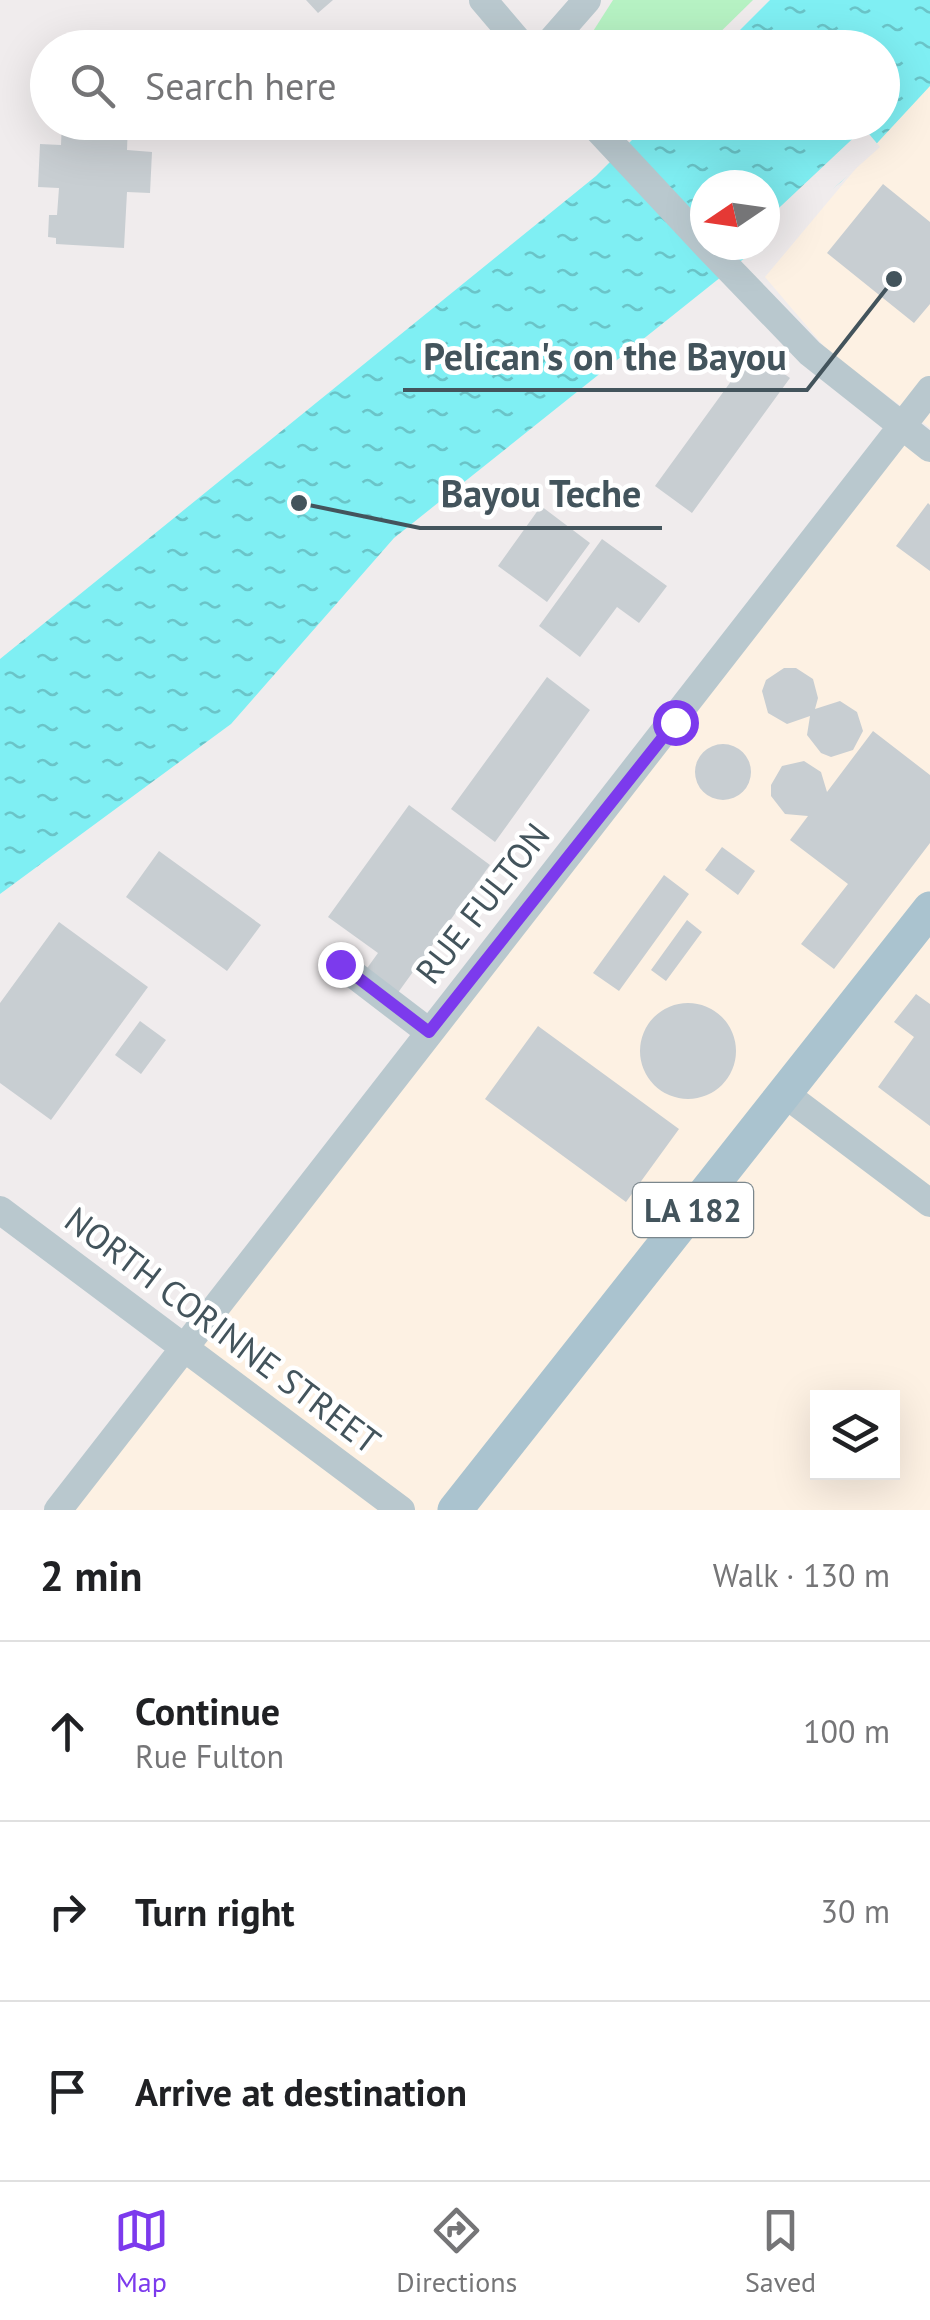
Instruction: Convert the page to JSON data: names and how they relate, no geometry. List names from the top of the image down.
{
  "streets": {
    "main road": ["LA 182"],
    "street": ["RUE FULTON", "NORTH CORINNE STREET"]
  },
  "crossings": [
    ["RUE FULTON", "NORTH CORINNE STREET"]
  ],
  "places": ["Pelican's on the Bayou", "Bayou Teche"],
  "north": "left",
  "page": {
    "search": "Search here",
    "heading": ["2 min", "Walk · 130 m"],
    "list": [
      ["Continue", "Rue Fulton", "100 m"],
      ["Turn right", "30 m"],
      "Arrive at destination"
    ],
    "nav": ["Map", "Directions", "Saved"]
  }
}
